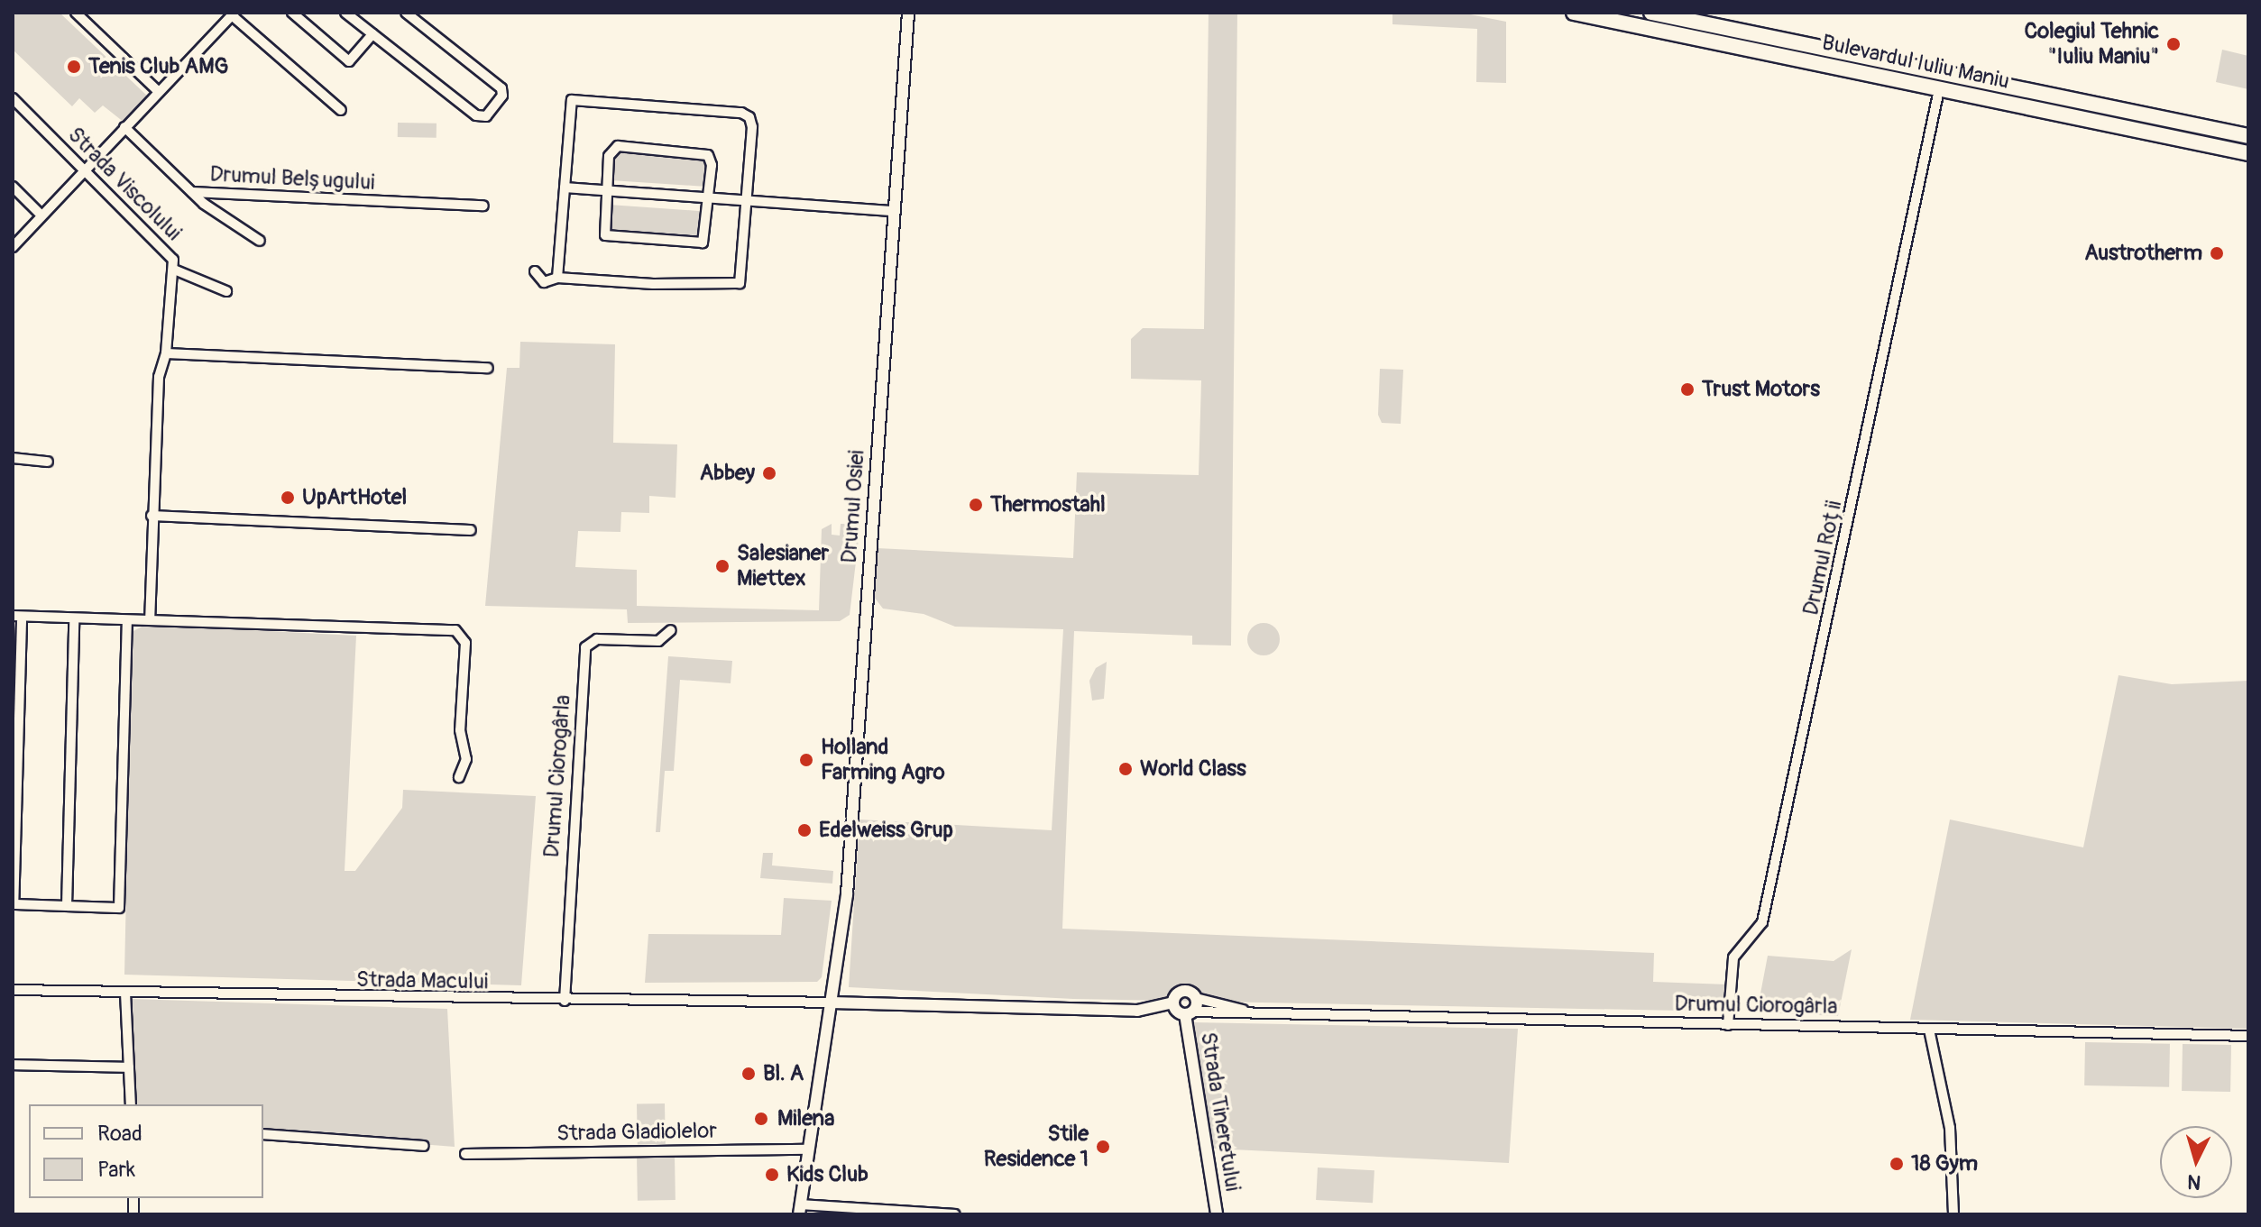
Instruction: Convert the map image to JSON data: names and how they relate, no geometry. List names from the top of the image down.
{
  "streets": {
    "main road": ["Bulevardul Iuliu Maniu"],
    "street": [
      "Drumul Belșugului",
      "Strada Viscolului",
      "Drumul Osiei",
      "Drumul Roții",
      "Drumul Ciorogârla",
      "Strada Macului",
      "Strada Tineretului",
      "Strada Gladiolelor"
    ]
  },
  "crossings": [
    ["Bulevardul Iuliu Maniu", "Drumul Roții"],
    ["Drumul Osiei", "Strada Macului"],
    ["Drumul Osiei", "Strada Gladiolelor"],
    ["Drumul Roții", "Drumul Ciorogârla"],
    ["Drumul Ciorogârla", "Strada Macului"],
    ["Drumul Ciorogârla", "Strada Tineretului"]
  ],
  "places": [
    "Colegiul Tehnic \"Iuliu Maniu\"",
    "Tenis Club AMG",
    "Austrotherm",
    "Trust Motors",
    "Abbey",
    "UpArtHotel",
    "Thermostahl",
    "Salesianer Miettex",
    "Holland Farming Agro",
    "World Class",
    "Edelweiss Grup",
    "Bl. A",
    "Milena",
    "Stile Residence 1",
    "18 Gym",
    "Kids Club"
  ],
  "legend": ["Road", "Park"],
  "north": "bottom"
}
